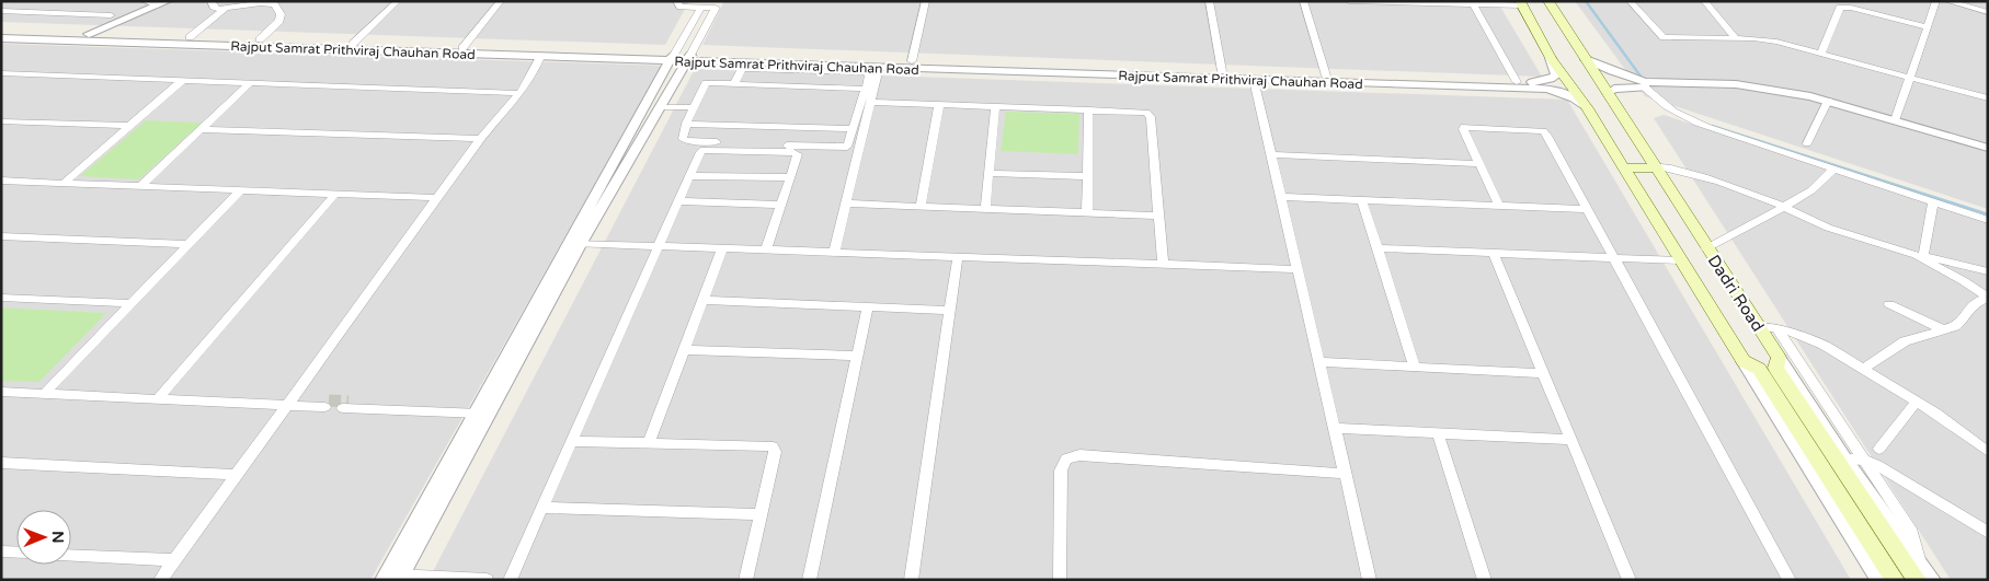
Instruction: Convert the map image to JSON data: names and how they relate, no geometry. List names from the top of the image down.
{
  "streets": {
    "main road": ["Dadri Road"],
    "street": ["Rajput Samrat Prithviraj Chauhan Road"]
  },
  "crossings": [
    ["Rajput Samrat Prithviraj Chauhan Road", "Dadri Road"]
  ],
  "north": "right"
}
